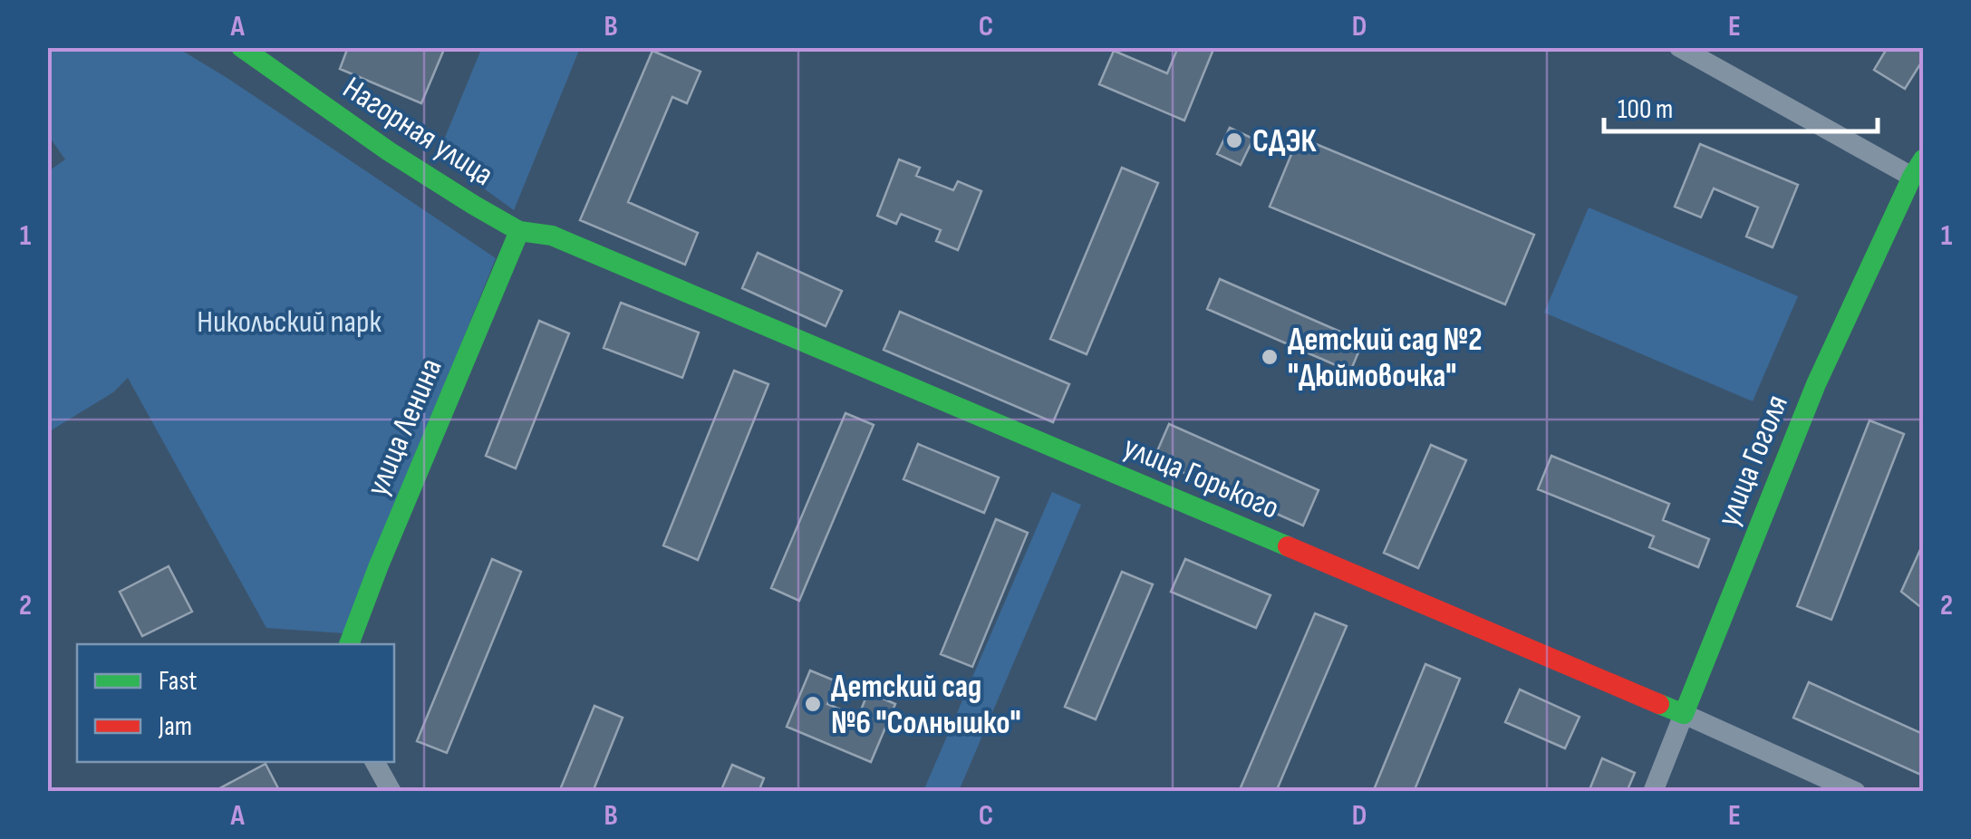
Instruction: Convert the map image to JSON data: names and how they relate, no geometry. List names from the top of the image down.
{
  "streets": {
    "street": [
      "Нагорная улица",
      "улица Ленина",
      "улица Гоголя",
      "улица Горького"
    ]
  },
  "crossings": [
    ["Нагорная улица", "улица Ленина"],
    ["Нагорная улица", "улица Горького"],
    ["улица Ленина", "улица Горького"],
    ["улица Гоголя", "улица Горького"]
  ],
  "parks": ["Никольский парк"],
  "places": ["СДЭК", "Детский сад №2 \"Дюймовочка\"", "Детский сад №6 \"Солнышко\""],
  "legend": ["Fast", "Jam"],
  "scale_bar": "100 m",
  "grid": {
    "columns": [
      "A",
      "B",
      "C",
      "D",
      "E"
    ],
    "rows": ["1", "2"]
  }
}
